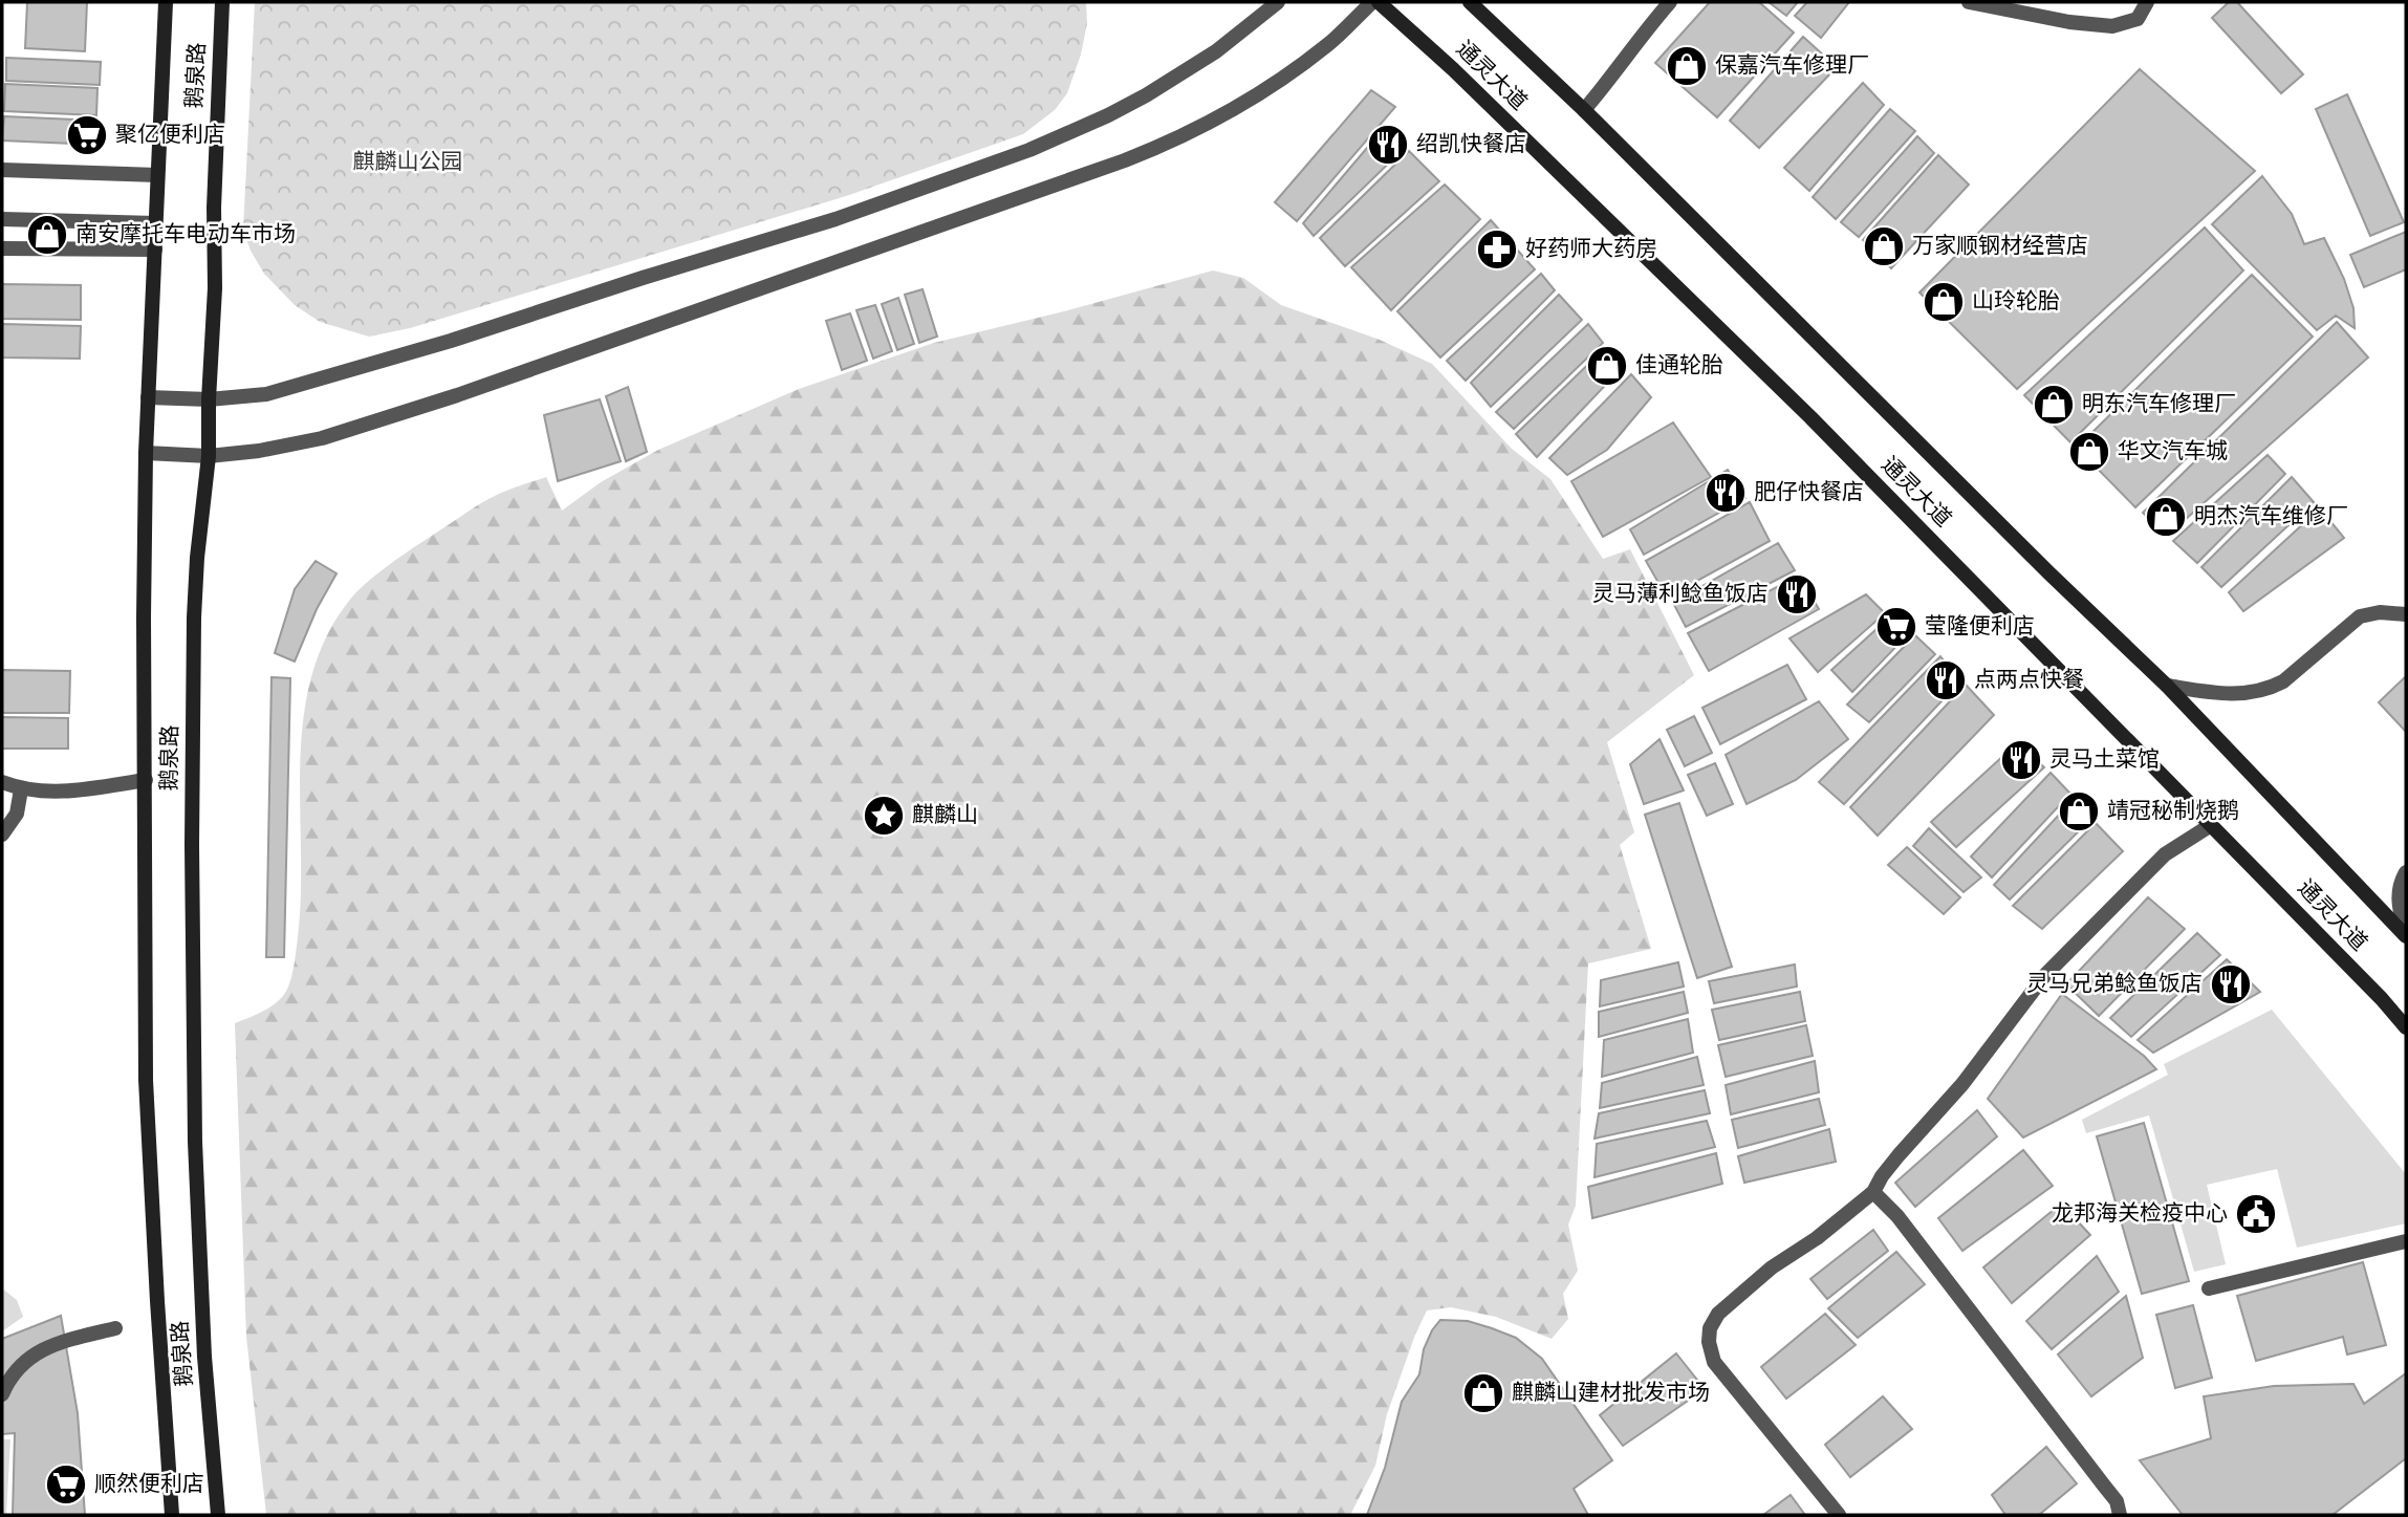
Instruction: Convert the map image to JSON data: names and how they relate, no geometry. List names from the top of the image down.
{
  "streets": {
    "main road": ["鹅泉路", "通灵大道"]
  },
  "parks": ["麒麟山公园"],
  "places": {
    "shop": [
      "保嘉汽车修理厂",
      "南安摩托车电动车市场",
      "万家顺钢材经营店",
      "山玲轮胎",
      "佳通轮胎",
      "明东汽车修理厂",
      "华文汽车城",
      "明杰汽车维修厂",
      "靖冠秘制烧鹅",
      "麒麟山建材批发市场"
    ],
    "supermarket": ["聚亿便利店", "莹隆便利店", "顺然便利店"],
    "restaurant": [
      "绍凯快餐店",
      "肥仔快餐店",
      "灵马薄利鲶鱼饭店",
      "点两点快餐",
      "灵马土菜馆",
      "灵马兄弟鲶鱼饭店"
    ],
    "pharmacy": ["好药师大药房"],
    "place": ["麒麟山"],
    "public building": ["龙邦海关检疫中心"]
  }
}
